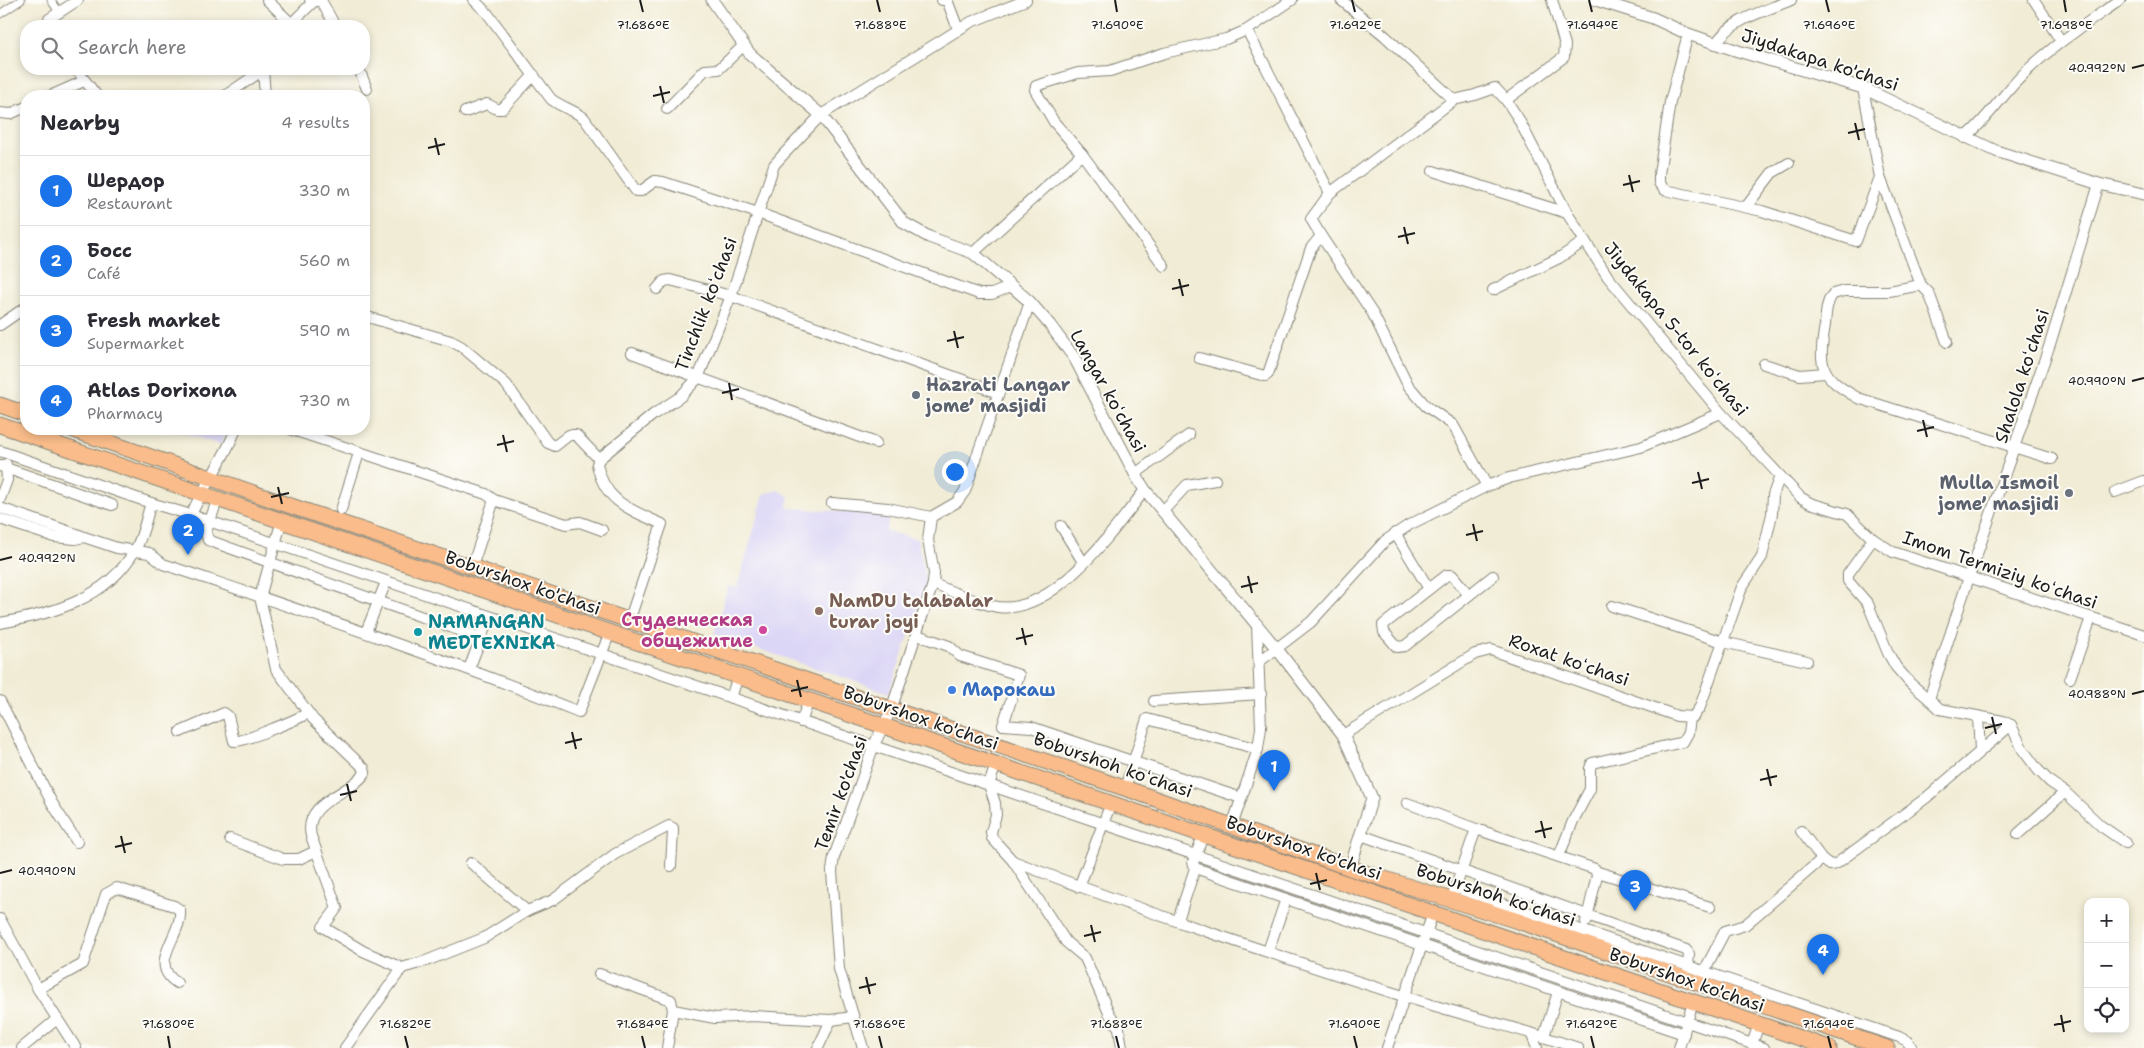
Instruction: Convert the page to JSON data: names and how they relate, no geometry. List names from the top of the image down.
{
  "streets": {
    "main road": ["Boburshox ko'chasi", "Boburshoh koʻchasi"],
    "street": [
      "Jiydakapa ko'chasi",
      "Tinchlik koʻchasi",
      "Jiydakapa 5-tor koʻchasi",
      "Shalola koʻchasi",
      "Langar koʻchasi",
      "Imom Termiziy koʻchasi",
      "Roxat koʻchasi",
      "Temir ko'chasi"
    ]
  },
  "crossings": [
    ["Jiydakapa ko'chasi", "Shalola koʻchasi"],
    ["Tinchlik koʻchasi", "Langar koʻchasi"],
    ["Jiydakapa 5-tor koʻchasi", "Imom Termiziy koʻchasi"],
    ["Shalola koʻchasi", "Imom Termiziy koʻchasi"],
    ["Langar koʻchasi", "Roxat koʻchasi"],
    ["Langar koʻchasi", "Boburshoh koʻchasi"],
    ["Boburshox ko'chasi", "Temir ko'chasi"],
    ["Boburshoh koʻchasi", "Temir ko'chasi"]
  ],
  "places": [
    "Hazrati Langar jome’ masjidi",
    "Mulla Ismoil jome’ masjidi",
    "NamDU talabalar turar joyi",
    "Студенческая общежитие",
    "NAMANGAN MEDTEXNIKA",
    "Марокаш"
  ],
  "page": {
    "search": "Search here",
    "heading": ["Nearby", "4 results"],
    "list": [
      {
        "mark": "1",
        "name": "Шердор",
        "note": "Restaurant",
        "value": "330 m"
      },
      {
        "mark": "2",
        "name": "Босс",
        "note": "Café",
        "value": "560 m"
      },
      {
        "mark": "3",
        "name": "Fresh market",
        "note": "Supermarket",
        "value": "590 m"
      },
      {
        "mark": "4",
        "name": "Atlas Dorixona",
        "note": "Pharmacy",
        "value": "730 m"
      }
    ],
    "pins": [
      "2",
      "1",
      "3",
      "4"
    ],
    "map_buttons": ["+", "−"]
  },
  "coordinates": [
    "71.686°E",
    "71.688°E",
    "71.690°E",
    "71.692°E",
    "71.694°E",
    "71.696°E",
    "71.698°E",
    "40.992°N",
    "40.990°N",
    "40.988°N",
    "71.680°E",
    "71.682°E",
    "71.684°E"
  ]
}
